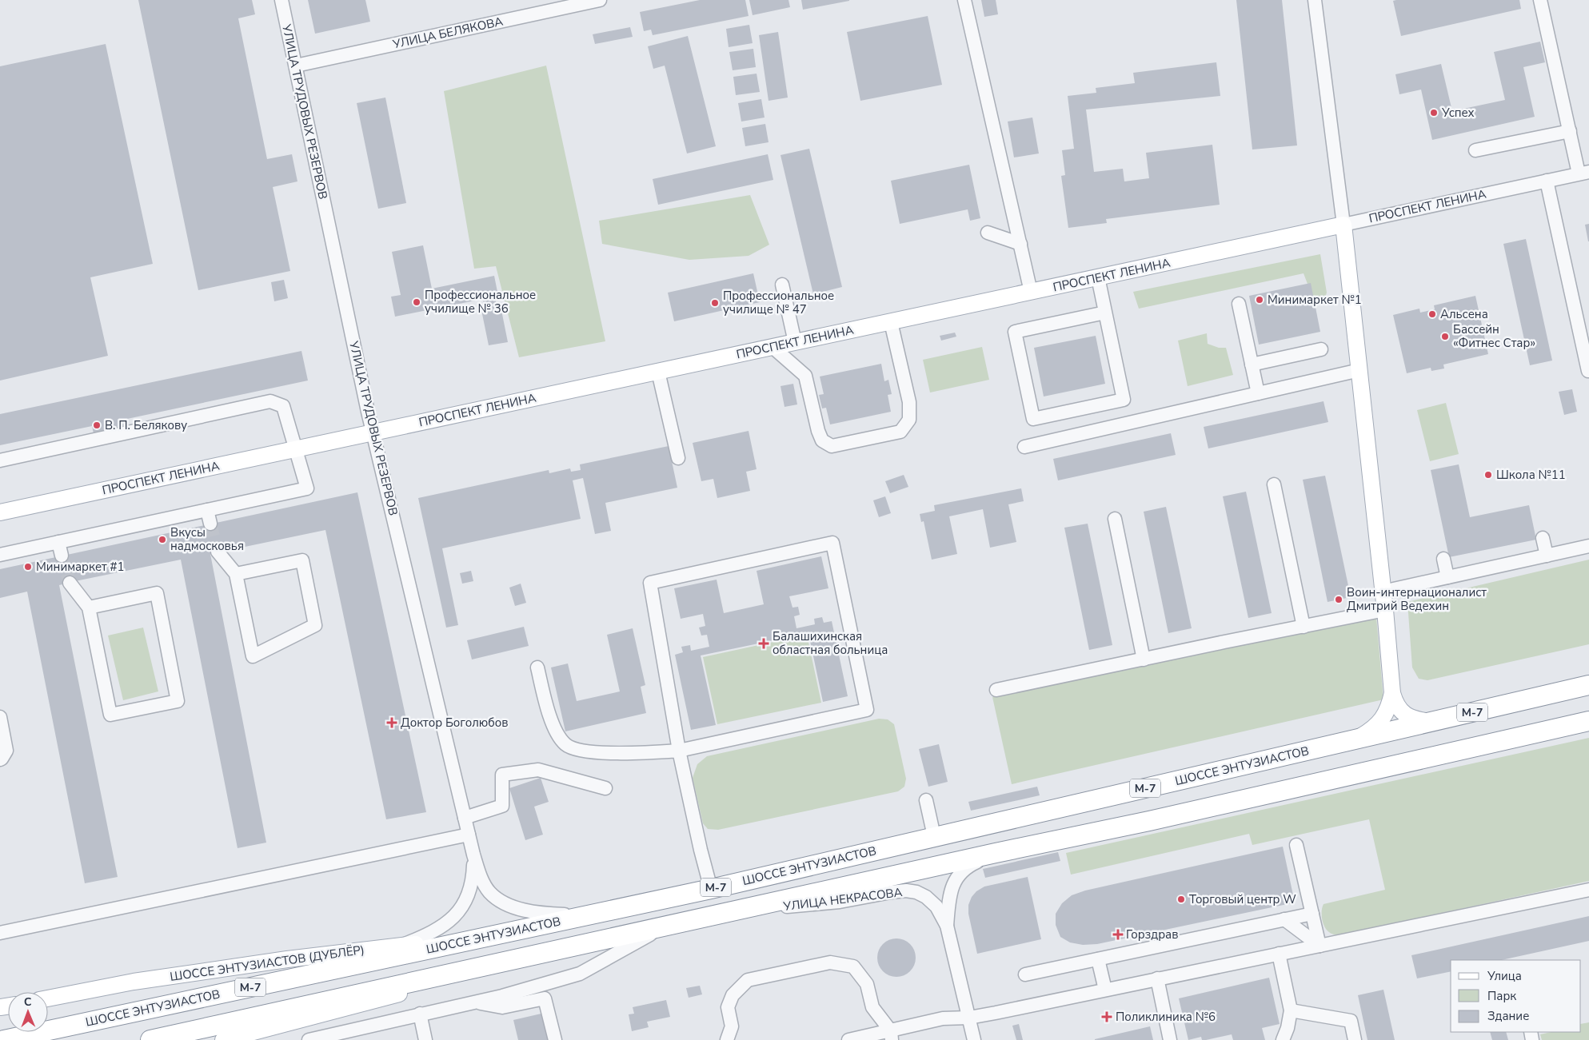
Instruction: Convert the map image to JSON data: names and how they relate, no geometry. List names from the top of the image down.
{
  "streets": {
    "highway": ["М-7", "ШОССЕ ЭНТУЗИАСТОВ"],
    "main road": ["ПРОСПЕКТ ЛЕНИНА", "ШОССЕ ЭНТУЗИАСТОВ (ДУБЛЁР)"],
    "street": ["УЛИЦА БЕЛЯКОВА", "УЛИЦА ТРУДОВЫХ РЕЗЕРВОВ", "УЛИЦА НЕКРАСОВА"]
  },
  "crossings": [
    ["УЛИЦА БЕЛЯКОВА", "УЛИЦА ТРУДОВЫХ РЕЗЕРВОВ"],
    ["УЛИЦА ТРУДОВЫХ РЕЗЕРВОВ", "ПРОСПЕКТ ЛЕНИНА"],
    ["УЛИЦА ТРУДОВЫХ РЕЗЕРВОВ", "ШОССЕ ЭНТУЗИАСТОВ"],
    ["УЛИЦА ТРУДОВЫХ РЕЗЕРВОВ", "ШОССЕ ЭНТУЗИАСТОВ (ДУБЛЁР)"],
    ["М-7", "УЛИЦА НЕКРАСОВА"],
    ["ШОССЕ ЭНТУЗИАСТОВ", "ШОССЕ ЭНТУЗИАСТОВ (ДУБЛЁР)"]
  ],
  "places": {
    "other": [
      "Успех",
      "Минимаркет №1",
      "Профессиональное училище № 36",
      "Профессиональное училище № 47",
      "Альсена",
      "Бассейн «Фитнес Стар»",
      "В. П. Белякову",
      "Школа №11",
      "Вкусы надмосковья",
      "Минимаркет #1",
      "Воин-интернационалист Дмитрий Ведехин",
      "Торговый центр W"
    ],
    "health": [
      "Балашихинская областная больница",
      "Доктор Боголюбов",
      "Горздрав",
      "Поликлиника №6"
    ]
  },
  "legend": ["Улица", "Парк", "Здание"],
  "north": "top"
}
